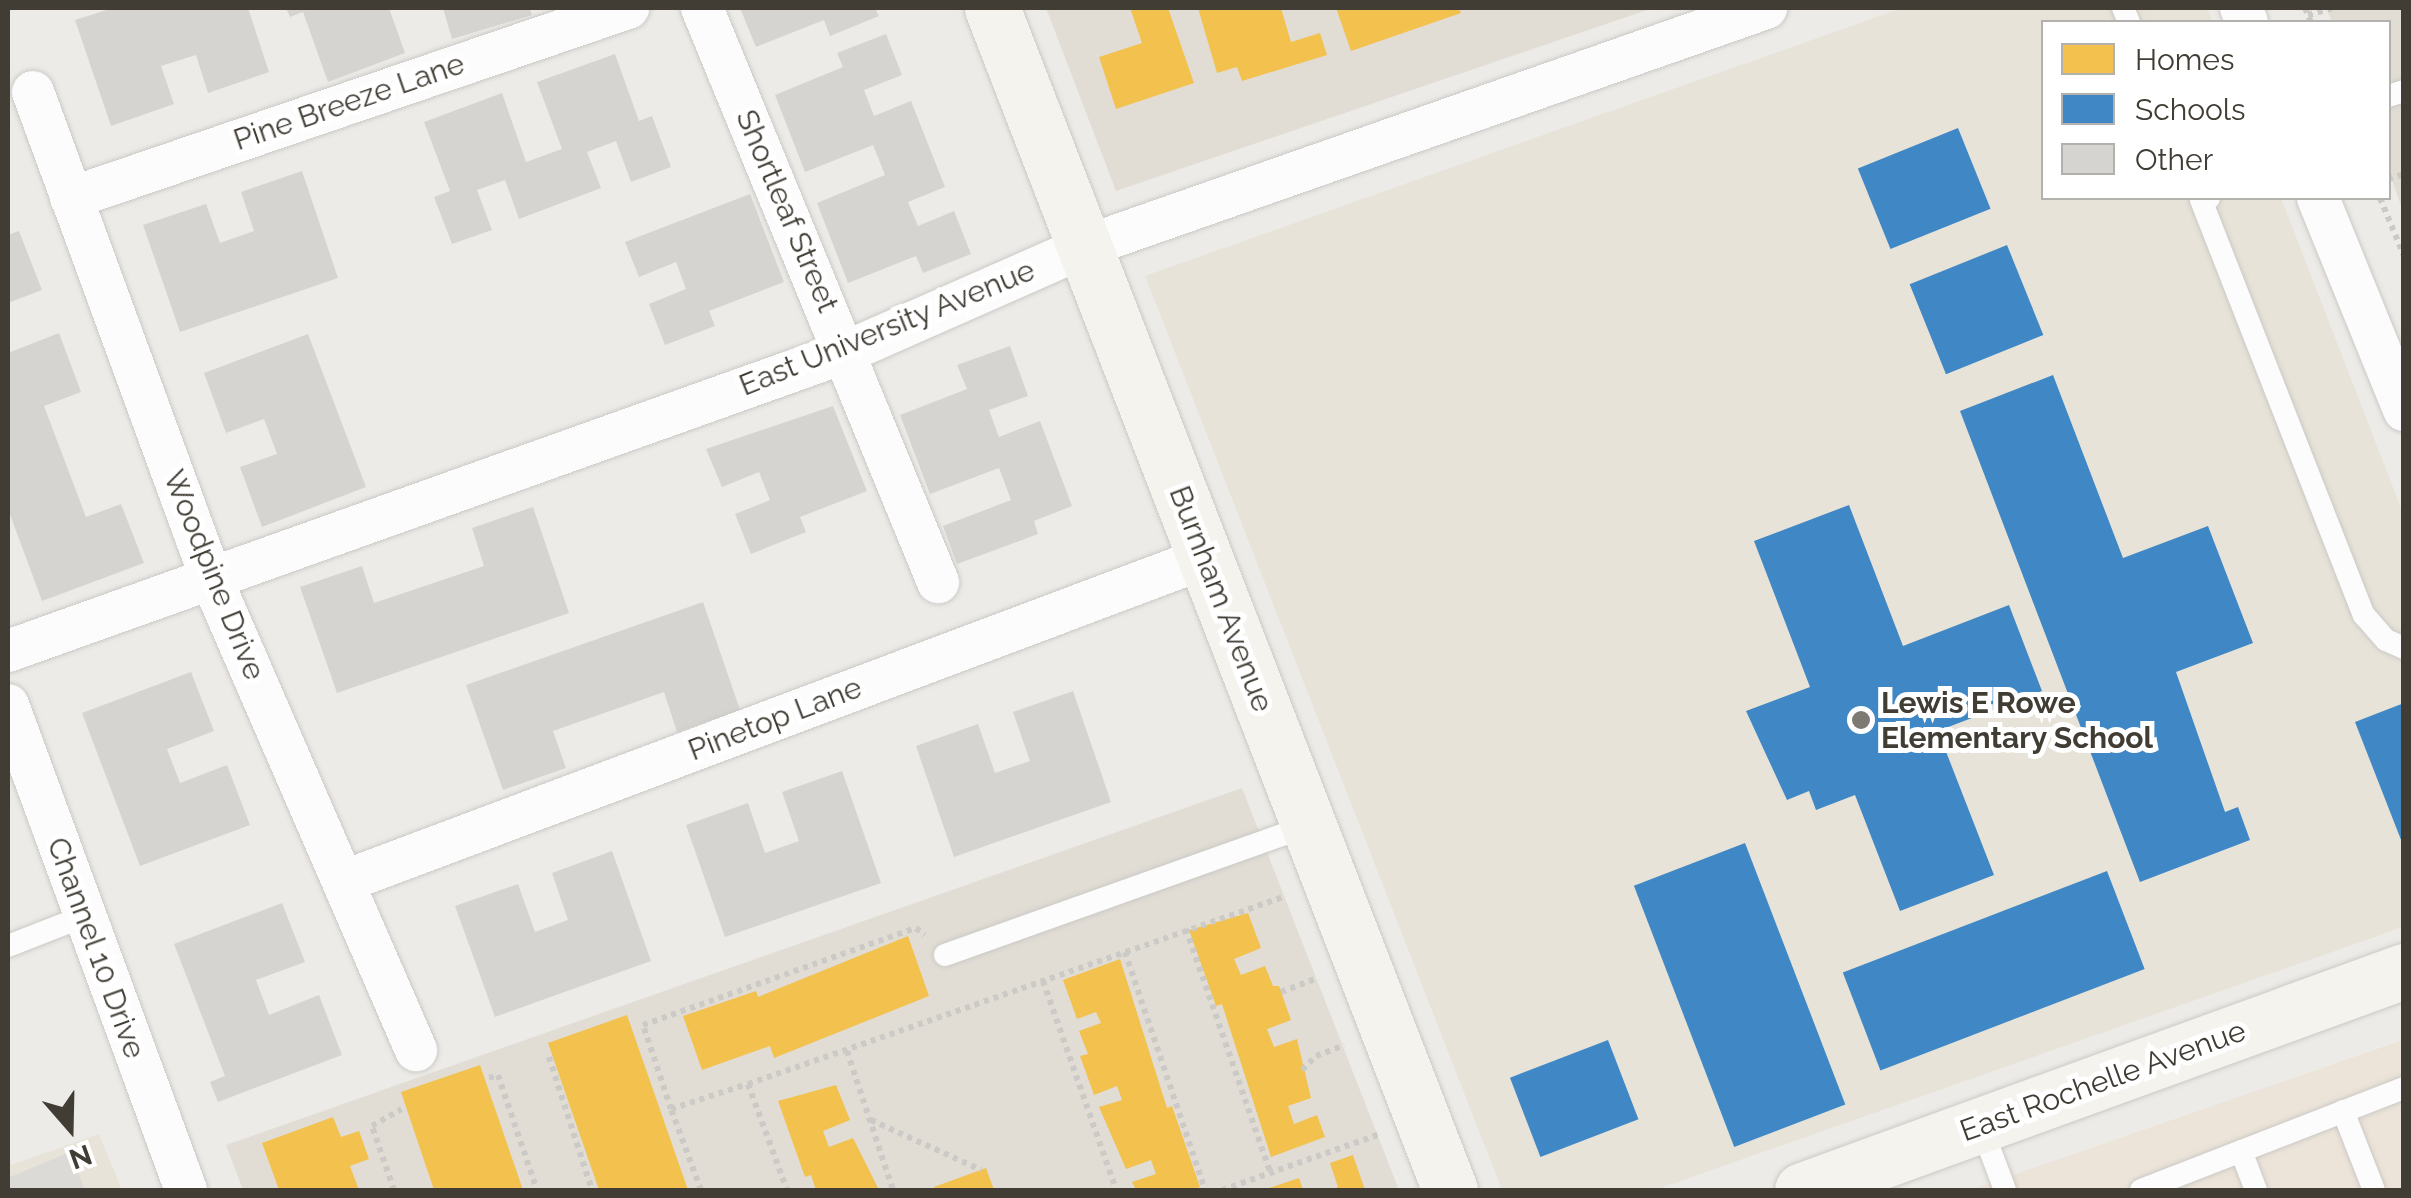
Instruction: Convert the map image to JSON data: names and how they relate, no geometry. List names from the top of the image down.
{
  "streets": {
    "street": [
      "Pine Breeze Lane",
      "Shortleaf Street",
      "East University Avenue",
      "Woodpine Drive",
      "Burnham Avenue",
      "Pinetop Lane",
      "Channel 10 Drive",
      "East Rochelle Avenue"
    ]
  },
  "crossings": [
    ["Pine Breeze Lane", "Woodpine Drive"],
    ["Shortleaf Street", "East University Avenue"],
    ["East University Avenue", "Woodpine Drive"],
    ["East University Avenue", "Burnham Avenue"],
    ["Woodpine Drive", "Pinetop Lane"],
    ["Burnham Avenue", "Pinetop Lane"]
  ],
  "places": ["Lewis E Rowe Elementary School"],
  "legend": ["Homes", "Schools", "Other"],
  "north": "bottom"
}
